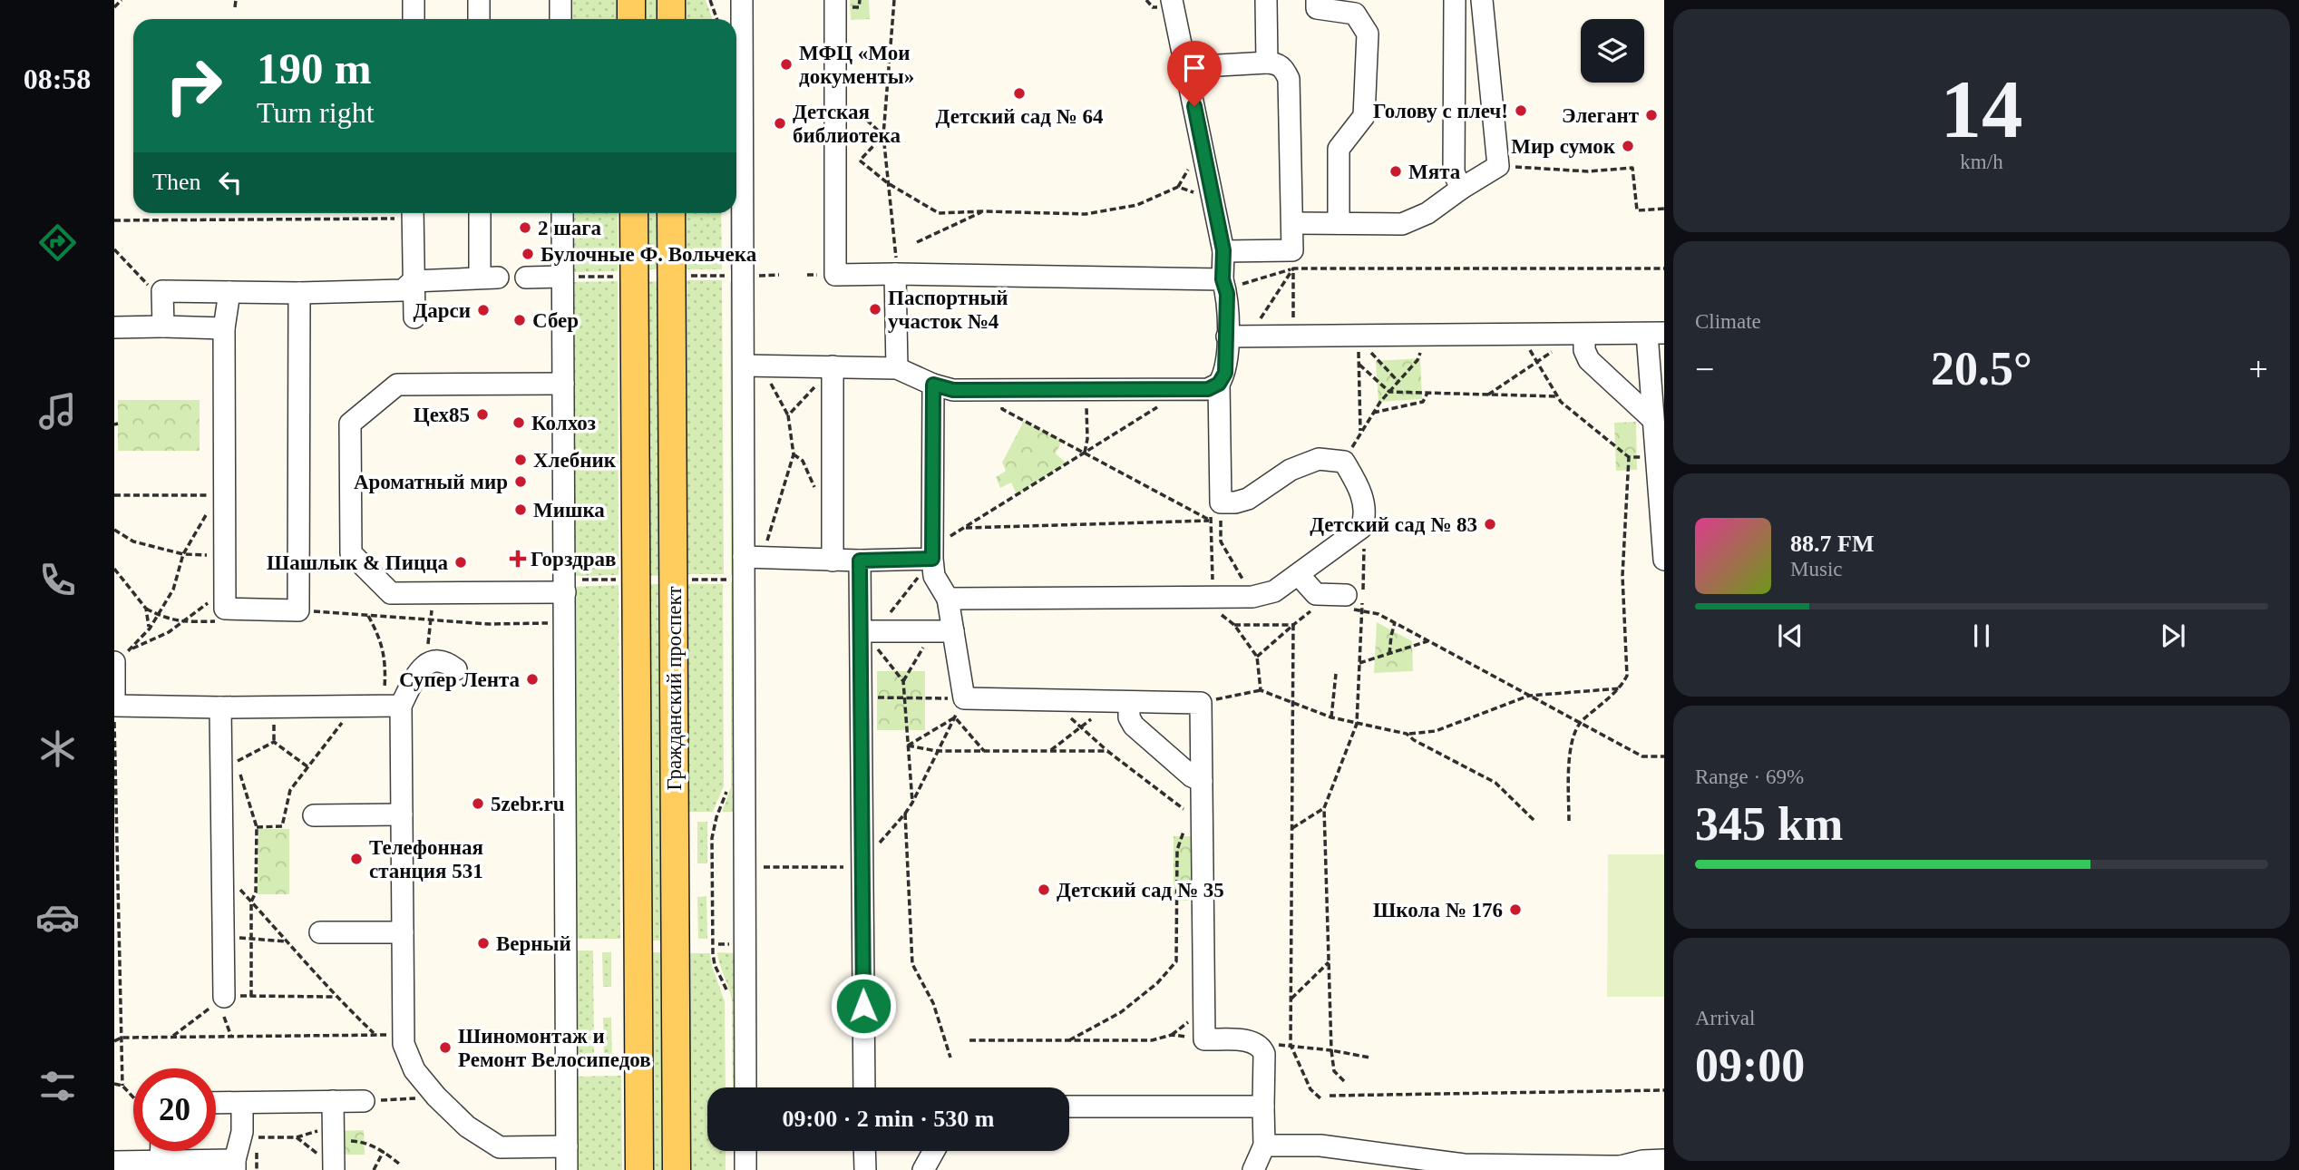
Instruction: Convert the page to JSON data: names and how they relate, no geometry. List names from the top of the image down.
{
  "streets": {
    "main road": ["Гражданский проспект"]
  },
  "places": {
    "other": [
      "МФЦ «Мои документы»",
      "Детский сад № 64",
      "Голову с плеч!",
      "Элегант",
      "Детская библиотека",
      "Мир сумок",
      "Мята",
      "2 шага",
      "Булочные Ф. Вольчека",
      "Паспортный участок №4",
      "Дарси",
      "Сбер",
      "Цех85",
      "Колхоз",
      "Хлебник",
      "Ароматный мир",
      "Мишка",
      "Детский сад № 83",
      "Шашлык & Пицца",
      "Супер Лента",
      "5zebr.ru",
      "Телефонная станция 531",
      "Детский сад № 35",
      "Школа № 176",
      "Верный",
      "Шиномонтаж и Ремонт Велосипедов"
    ],
    "health": ["Горздрав"]
  },
  "page": {
    "tabs": "08:58",
    "tile": [
      ["14", "km/h"],
      "Climate",
      ["Range · 69%", "345 km"],
      ["Arrival", "09:00"]
    ],
    "turn": ["190 m", "Turn right"],
    "then": "Then",
    "heat": ["−", "20.5°", "+"],
    "song": ["88.7 FM", "Music"],
    "limit": "20",
    "trip": "09:00 · 2 min · 530 m"
  }
}
